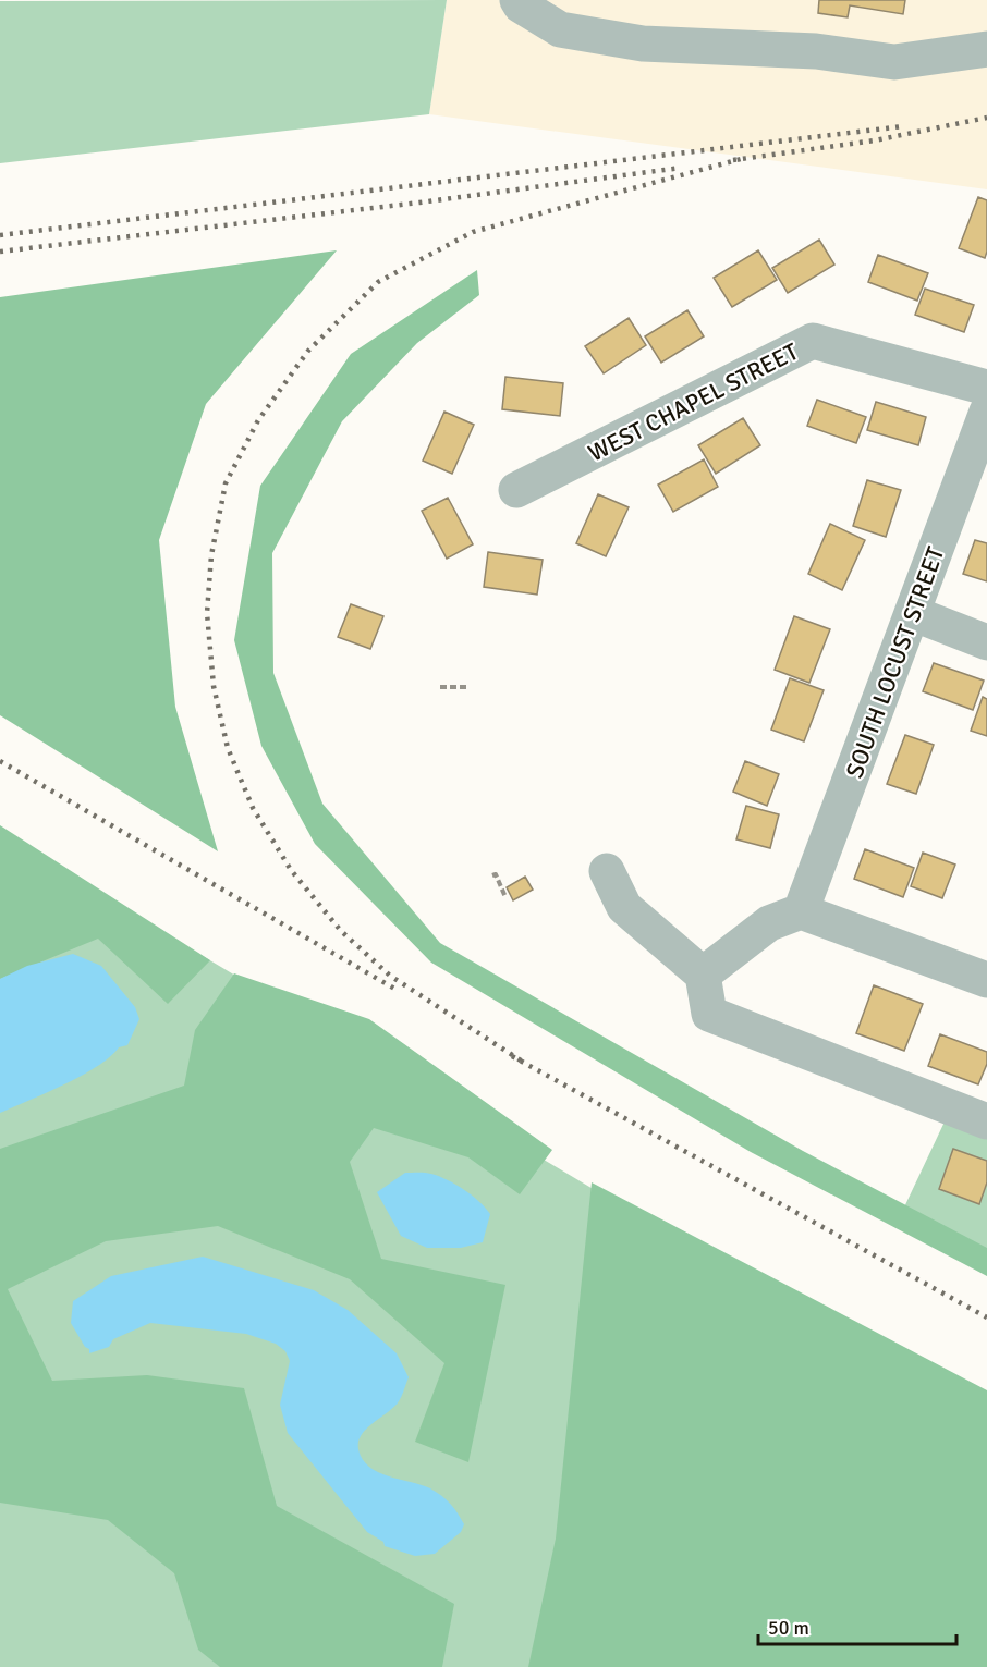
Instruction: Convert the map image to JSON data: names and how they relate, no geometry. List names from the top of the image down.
{
  "streets": {
    "street": ["WEST CHAPEL STREET", "SOUTH LOCUST STREET"]
  },
  "scale_bar": "50 m"
}
